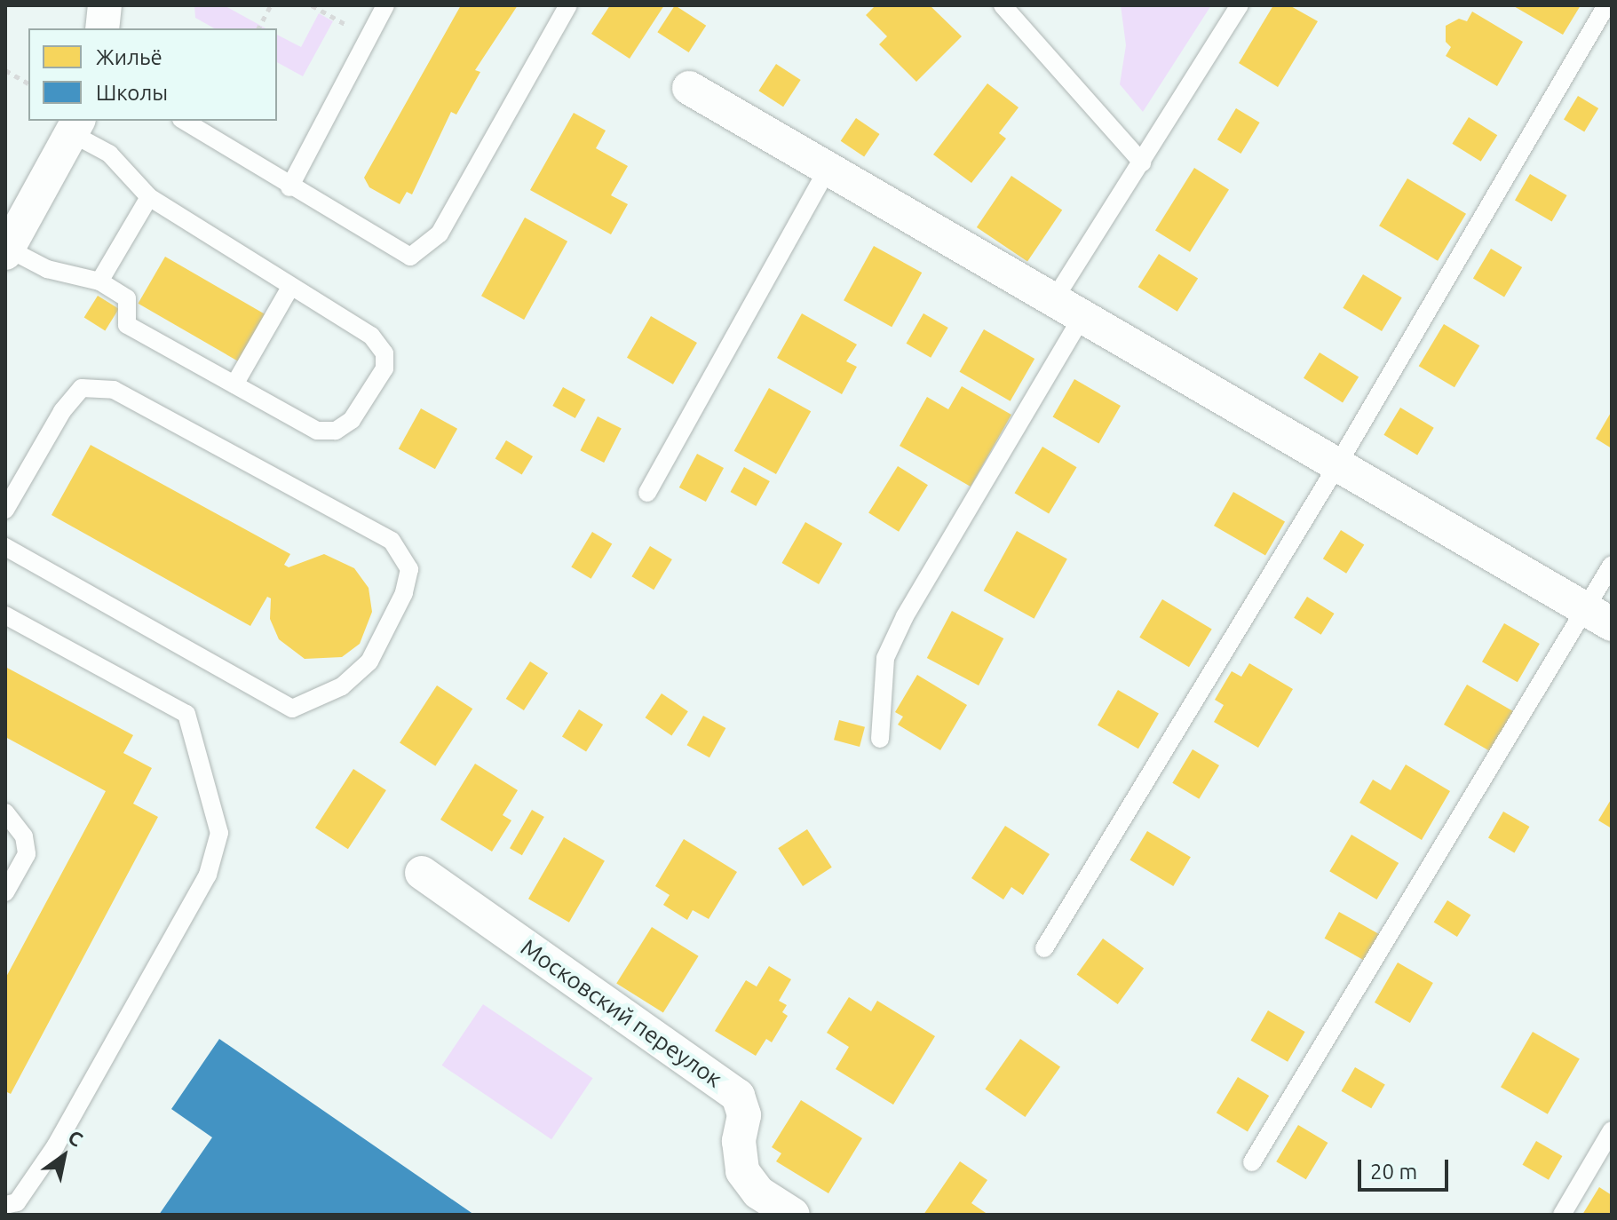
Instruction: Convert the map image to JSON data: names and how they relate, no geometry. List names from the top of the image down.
{
  "streets": {
    "street": ["Московский переулок"]
  },
  "legend": ["Жильё", "Школы"],
  "scale_bar": "20 m",
  "north": "top right"
}
